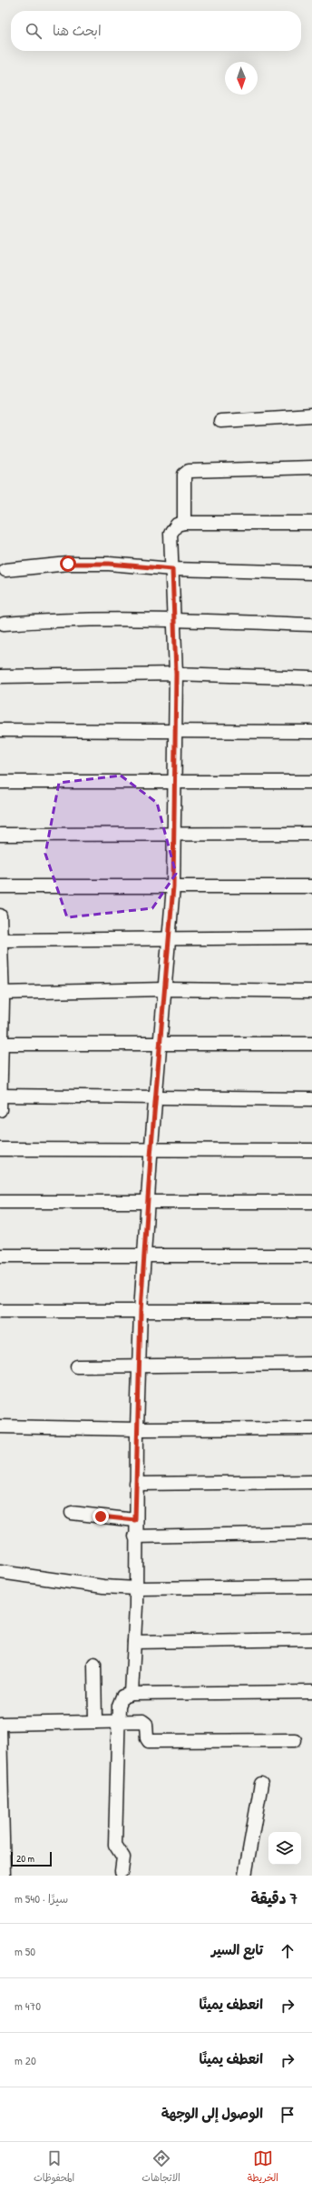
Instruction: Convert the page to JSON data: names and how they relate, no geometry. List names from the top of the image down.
{
  "scale_bar": "20 m",
  "north": "bottom",
  "page": {
    "search": "ابحث هنا",
    "scale": "20 m",
    "heading": ["7 دقيقة", "سيرًا · 540 m"],
    "list": [
      ["تابع السير", "50 m"],
      ["انعطف يمينًا", "470 m"],
      ["انعطف يمينًا", "20 m"],
      "الوصول إلى الوجهة"
    ],
    "nav": ["الخريطة", "الاتجاهات", "المحفوظات"]
  }
}
